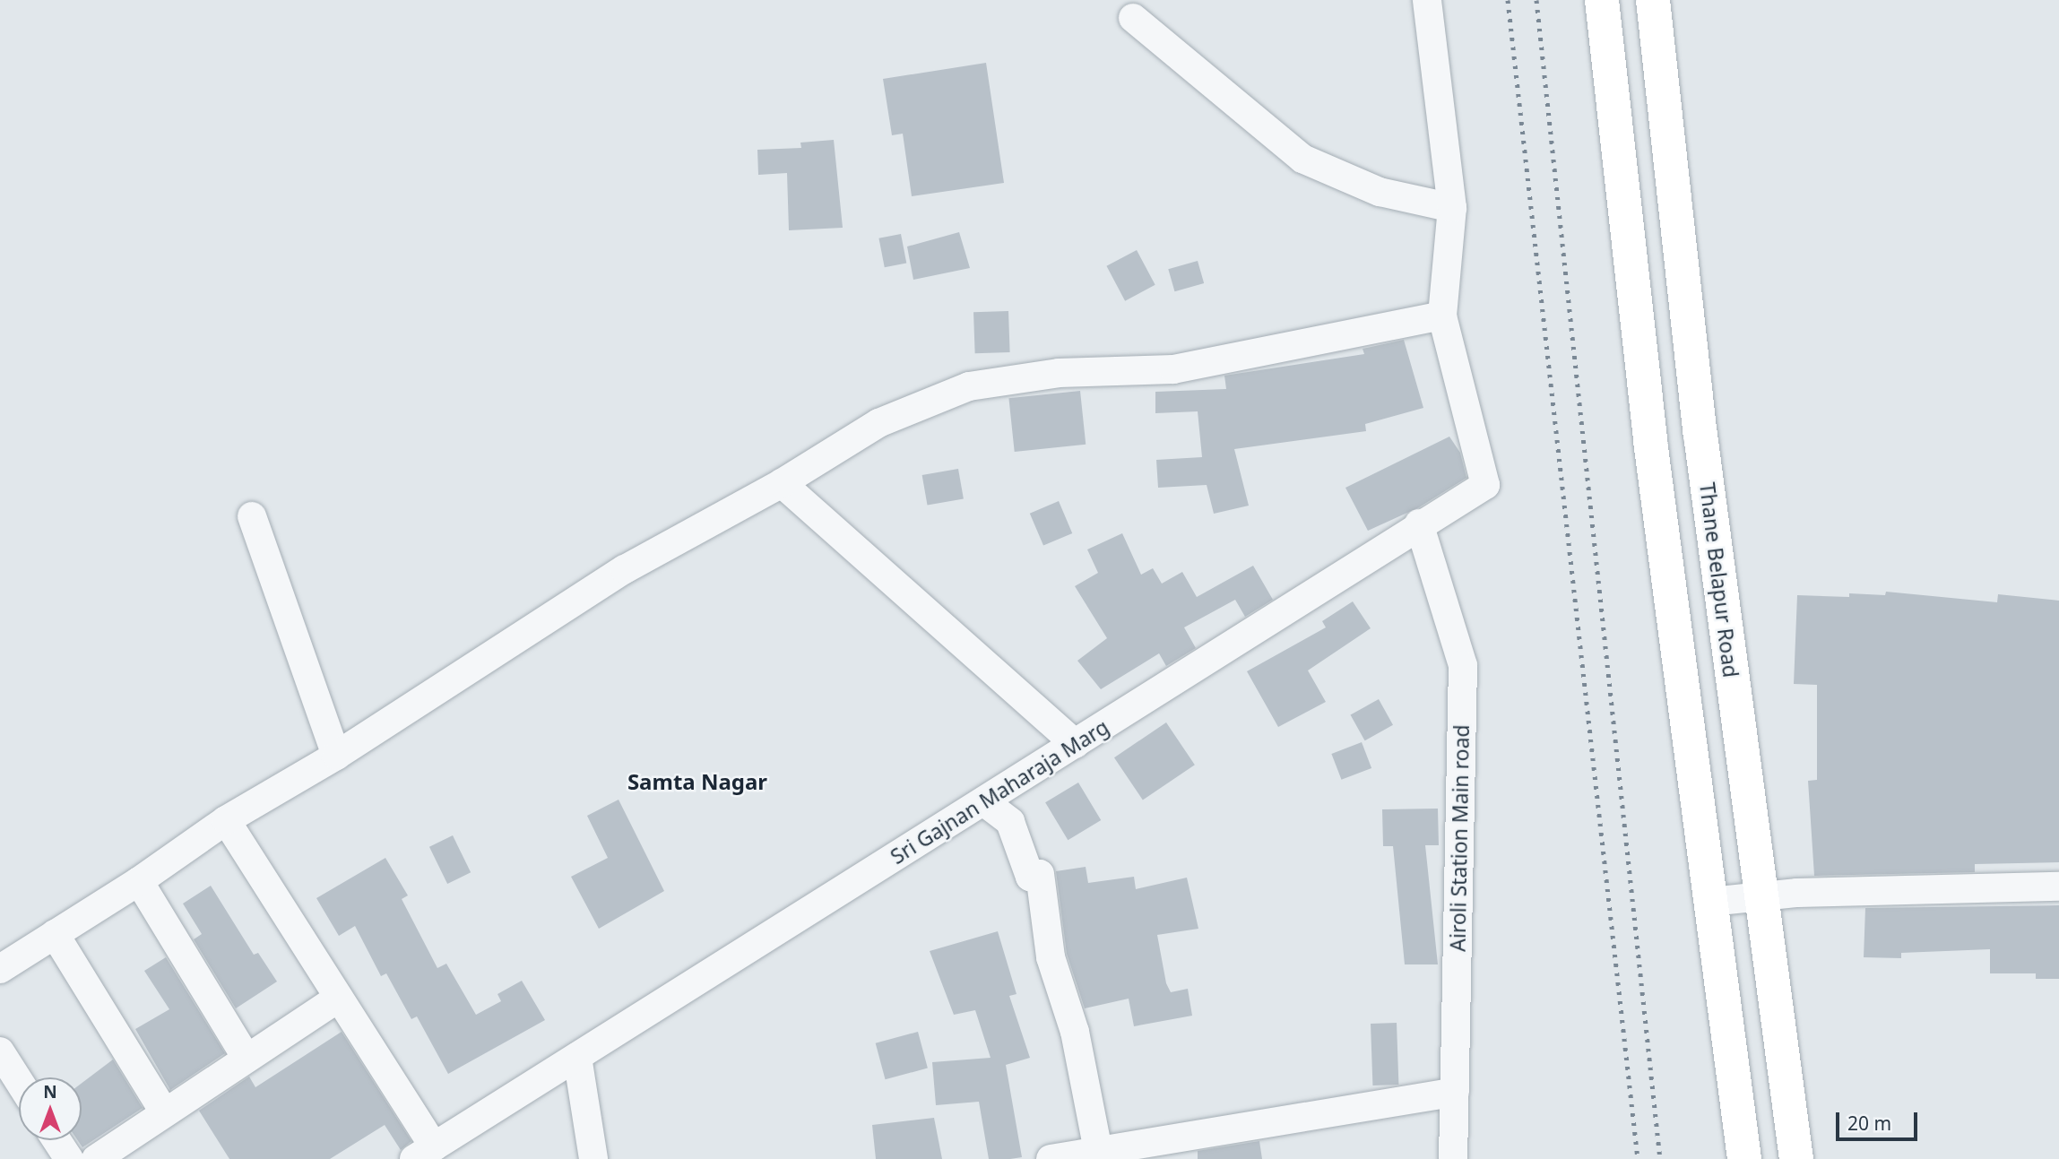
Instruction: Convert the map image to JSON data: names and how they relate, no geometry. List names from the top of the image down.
{
  "streets": {
    "main road": ["Thane Belapur Road"],
    "street": ["Sri Gajnan Maharaja Marg", "Airoli Station Main road"]
  },
  "crossings": [
    ["Sri Gajnan Maharaja Marg", "Airoli Station Main road"]
  ],
  "districts": ["Samta Nagar"],
  "scale_bar": "20 m",
  "north": "top"
}
